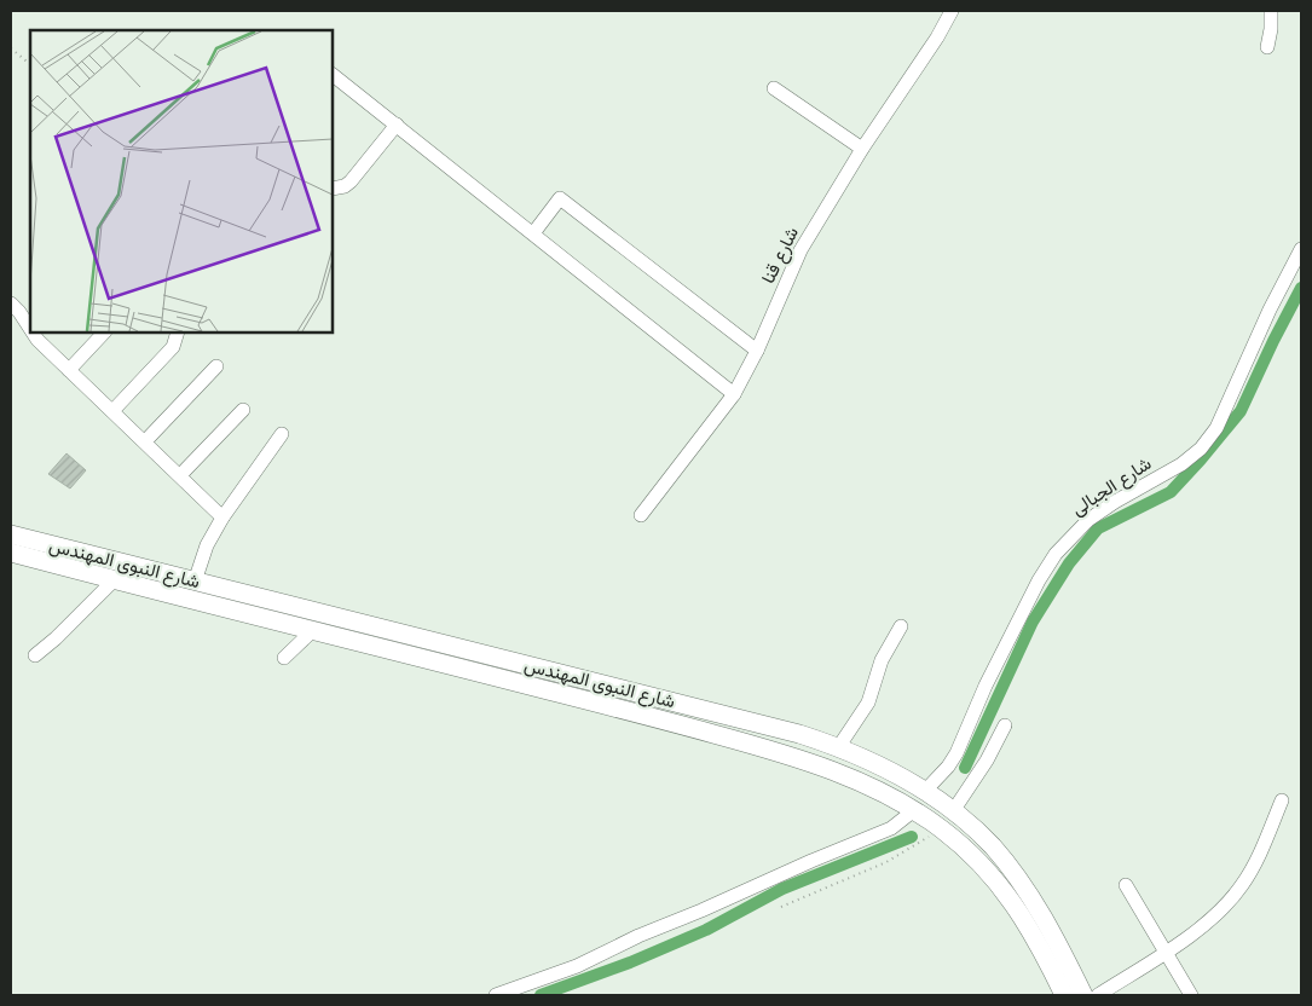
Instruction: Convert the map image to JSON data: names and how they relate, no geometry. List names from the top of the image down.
{
  "streets": {
    "main road": ["شارع النبوى المهندس"],
    "street": ["شارع قنا", "شارع الجبالى"]
  },
  "crossings": [
    ["شارع الجبالى", "شارع النبوى المهندس"]
  ]
}
